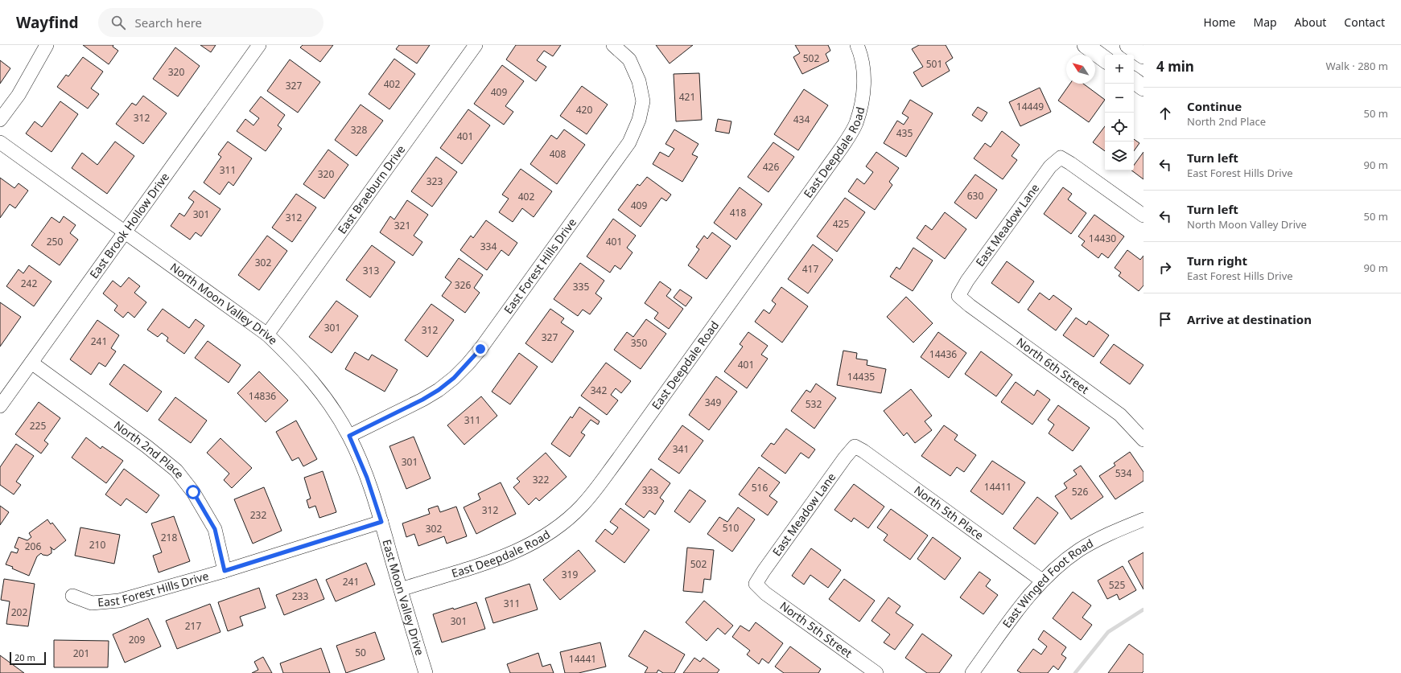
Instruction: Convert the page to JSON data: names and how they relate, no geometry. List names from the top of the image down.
{
  "streets": {
    "street": [
      "East Deepdale Road",
      "East Braeburn Drive",
      "East Brook Hollow Drive",
      "East Meadow Lane",
      "East Forest Hills Drive",
      "North Moon Valley Drive",
      "North 6th Street",
      "North 2nd Place",
      "North 5th Place",
      "East Winged Foot Road",
      "East Moon Valley Drive",
      "North 5th Street"
    ]
  },
  "crossings": [
    ["East Deepdale Road", "East Moon Valley Drive"],
    ["East Braeburn Drive", "North Moon Valley Drive"],
    ["East Brook Hollow Drive", "North Moon Valley Drive"],
    ["East Brook Hollow Drive", "North 2nd Place"],
    ["East Meadow Lane", "North 6th Street"],
    ["East Meadow Lane", "North 5th Place"],
    ["East Meadow Lane", "North 5th Street"],
    ["East Forest Hills Drive", "North Moon Valley Drive"],
    ["East Forest Hills Drive", "North 2nd Place"],
    ["East Forest Hills Drive", "East Moon Valley Drive"],
    ["North Moon Valley Drive", "East Moon Valley Drive"],
    ["North 5th Place", "East Winged Foot Road"]
  ],
  "house_numbers": [
    "502",
    "501",
    "320",
    "402",
    "327",
    "409",
    "421",
    "14449",
    "420",
    "312",
    "434",
    "328",
    "435",
    "401",
    "408",
    "426",
    "311",
    "320",
    "323",
    "630",
    "402",
    "409",
    "418",
    "301",
    "312",
    "425",
    "321",
    "14430",
    "250",
    "401",
    "334",
    "302",
    "417",
    "313",
    "242",
    "326",
    "335",
    "301",
    "312",
    "327",
    "241",
    "350",
    "14436",
    "401",
    "14435",
    "342",
    "14836",
    "349",
    "532",
    "311",
    "225",
    "341",
    "301",
    "534",
    "322",
    "14411",
    "516",
    "333",
    "526",
    "312",
    "232",
    "510",
    "302",
    "218",
    "210",
    "206",
    "502",
    "319",
    "241",
    "525",
    "233",
    "311",
    "202",
    "301",
    "217",
    "209",
    "50",
    "201",
    "14441"
  ],
  "scale_bar": "20 m",
  "north": "top left",
  "page": {
    "header": "Wayfind",
    "search": "Search here",
    "nav": [
      "Home",
      "Map",
      "About",
      "Contact"
    ],
    "heading": ["4 min", "Walk · 280 m"],
    "map_buttons": ["+", "−"],
    "list": [
      ["Continue", "North 2nd Place", "50 m"],
      ["Turn left", "East Forest Hills Drive", "90 m"],
      ["Turn left", "North Moon Valley Drive", "50 m"],
      ["Turn right", "East Forest Hills Drive", "90 m"],
      "Arrive at destination"
    ],
    "scale": "20 m"
  }
}
